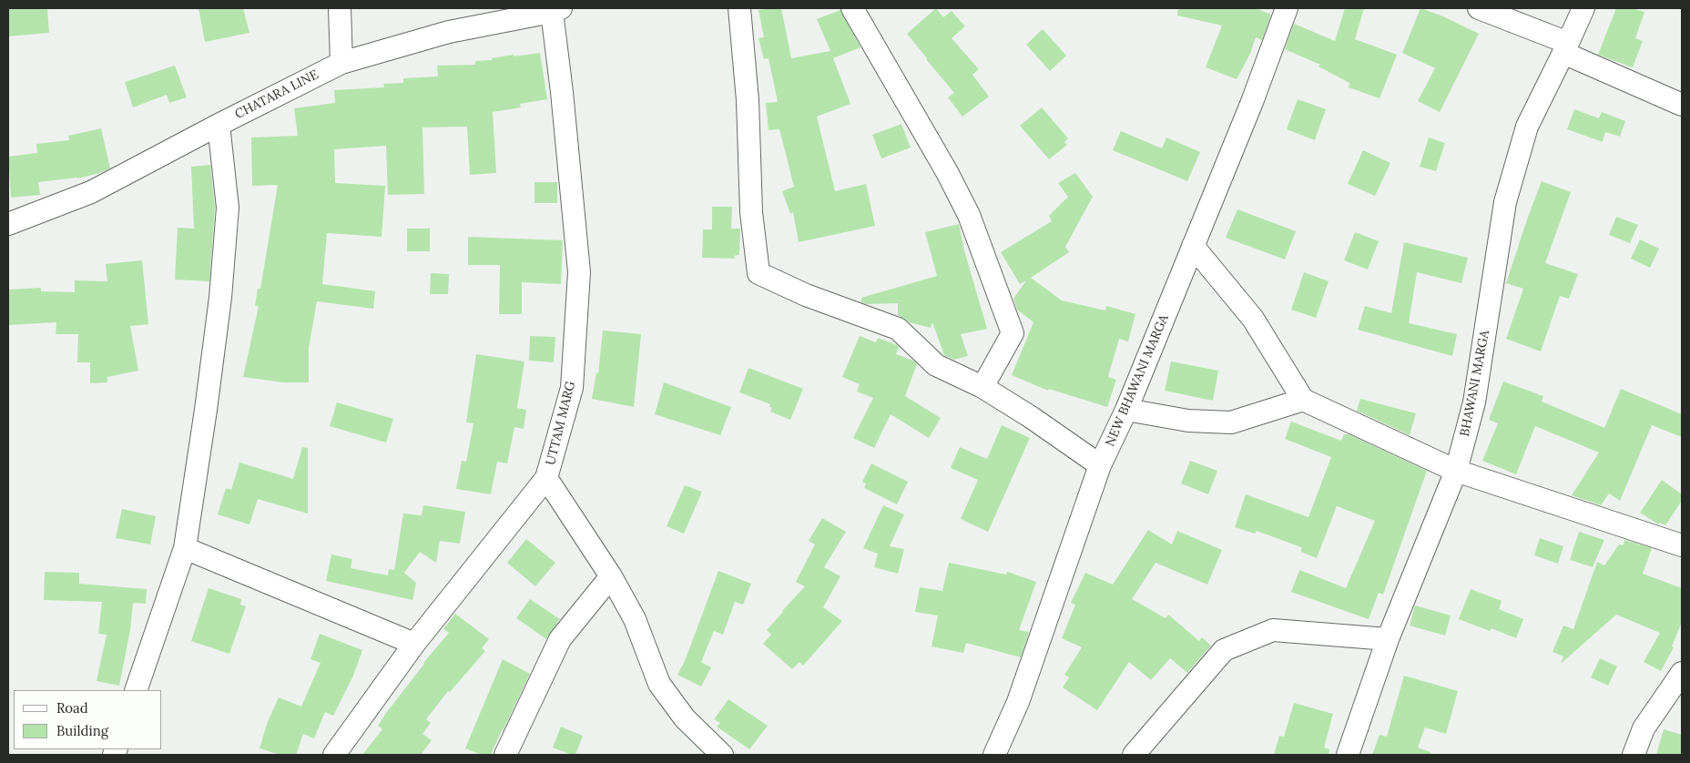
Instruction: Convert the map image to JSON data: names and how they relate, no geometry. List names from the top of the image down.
{
  "streets": {
    "street": [
      "CHATARA LINE",
      "NEW BHAWANI MARGA",
      "BHAWANI MARGA",
      "UTTAM MARG"
    ]
  },
  "crossings": [
    ["CHATARA LINE", "UTTAM MARG"]
  ],
  "legend": ["Road", "Building"]
}
